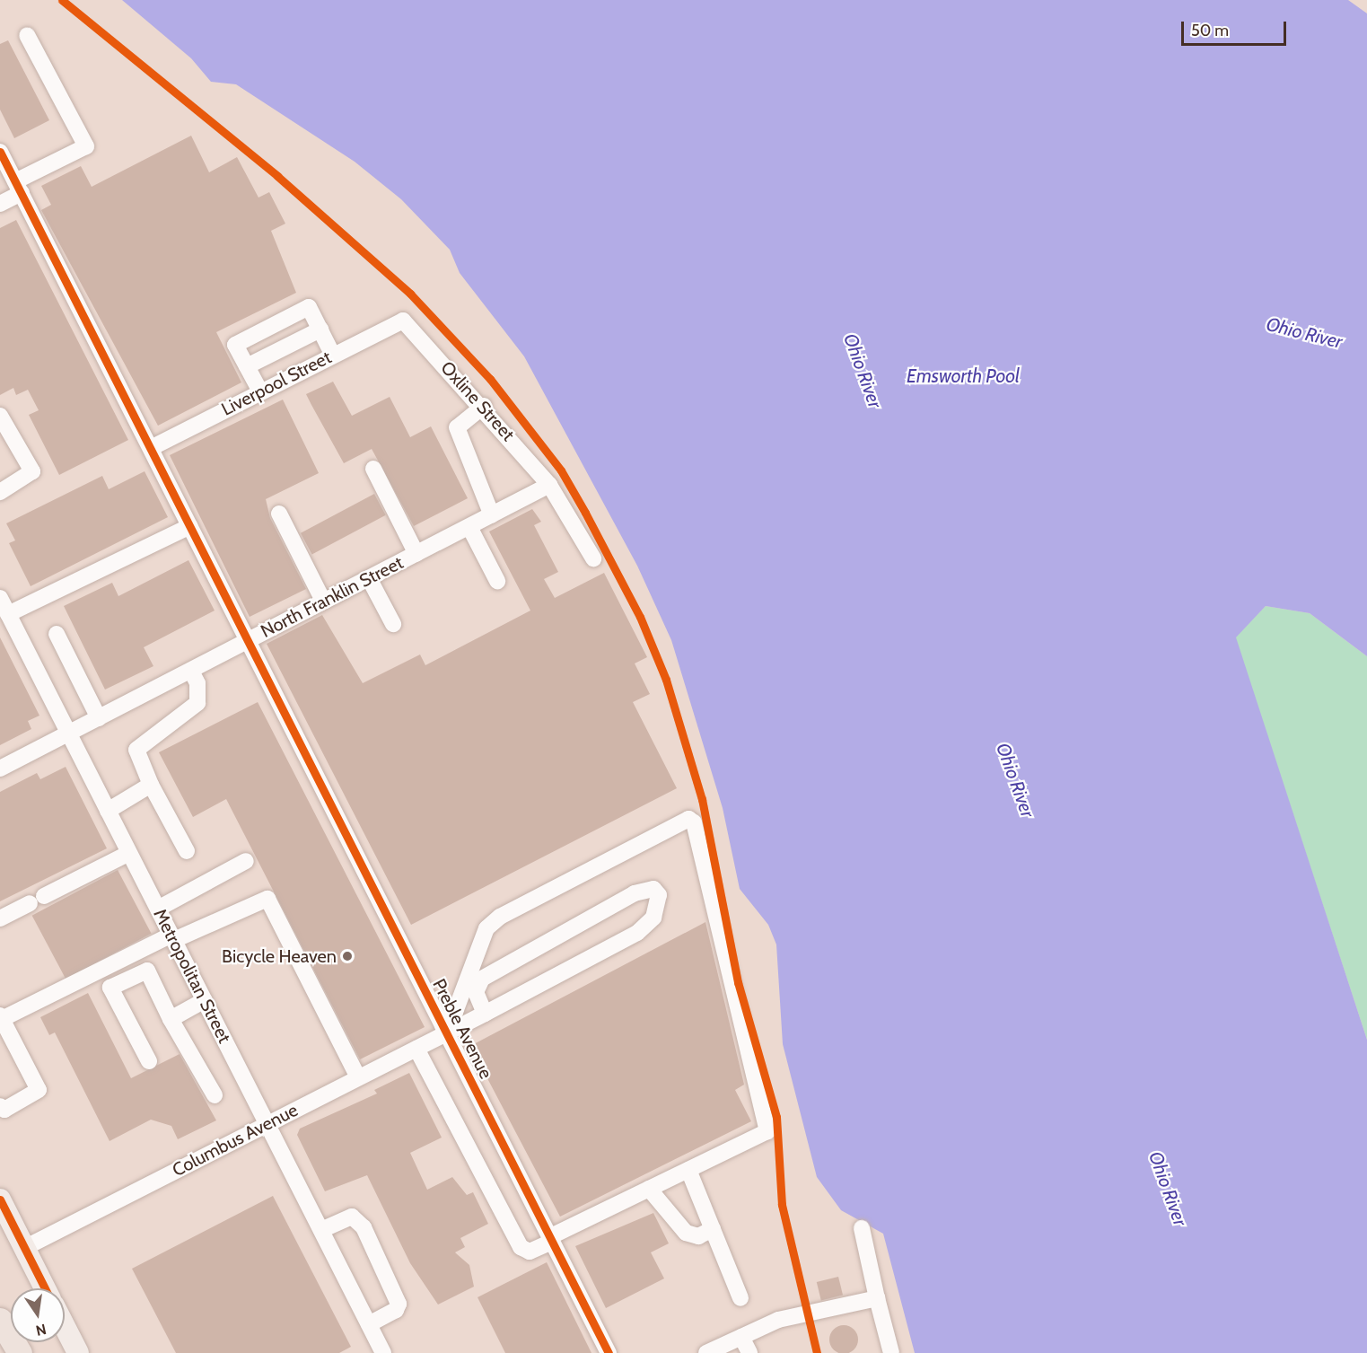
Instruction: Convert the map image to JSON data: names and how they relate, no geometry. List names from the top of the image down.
{
  "streets": {
    "street": [
      "Liverpool Street",
      "Oxline Street",
      "North Franklin Street",
      "Metropolitan Street",
      "Preble Avenue",
      "Columbus Avenue"
    ]
  },
  "crossings": [
    ["Liverpool Street", "Oxline Street"],
    ["Liverpool Street", "Preble Avenue"],
    ["Oxline Street", "North Franklin Street"],
    ["North Franklin Street", "Metropolitan Street"],
    ["North Franklin Street", "Preble Avenue"],
    ["Metropolitan Street", "Columbus Avenue"],
    ["Preble Avenue", "Columbus Avenue"]
  ],
  "water": ["Ohio River", "Emsworth Pool"],
  "places": ["Bicycle Heaven"],
  "scale_bar": "50 m",
  "north": "bottom"
}
